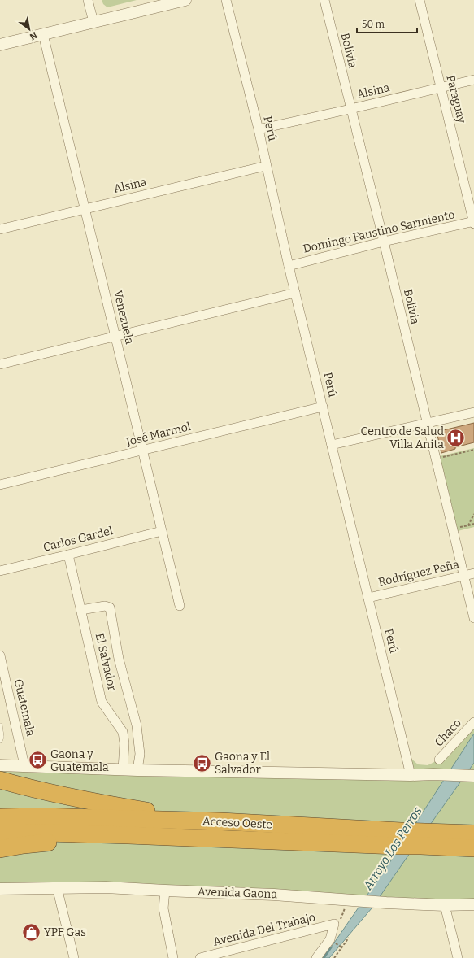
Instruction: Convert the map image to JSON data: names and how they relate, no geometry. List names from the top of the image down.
{
  "streets": {
    "highway": ["Acceso Oeste"],
    "street": [
      "Bolivia",
      "Alsina",
      "Paraguay",
      "Perú",
      "Domingo Faustino Sarmiento",
      "Venezuela",
      "José Marmol",
      "Carlos Gardel",
      "Rodríguez Peña",
      "El Salvador",
      "Guatemala",
      "Chaco",
      "Avenida Gaona",
      "Avenida Del Trabajo"
    ]
  },
  "crossings": [
    ["Bolivia", "Alsina"],
    ["Bolivia", "Domingo Faustino Sarmiento"],
    ["Bolivia", "Rodríguez Peña"],
    ["Alsina", "Paraguay"],
    ["Alsina", "Perú"],
    ["Alsina", "Venezuela"],
    ["Paraguay", "Domingo Faustino Sarmiento"],
    ["Perú", "Domingo Faustino Sarmiento"],
    ["Perú", "José Marmol"],
    ["Perú", "Rodríguez Peña"],
    ["Venezuela", "José Marmol"],
    ["Venezuela", "Carlos Gardel"],
    ["Carlos Gardel", "El Salvador"]
  ],
  "water": ["Arroyo Los Perros"],
  "places": {
    "hospital": ["Centro de Salud Villa Anita"],
    "bus stop": ["Gaona y Guatemala", "Gaona y El Salvador"],
    "shop": ["YPF Gas"]
  },
  "scale_bar": "50 m",
  "north": "bottom right"
}
